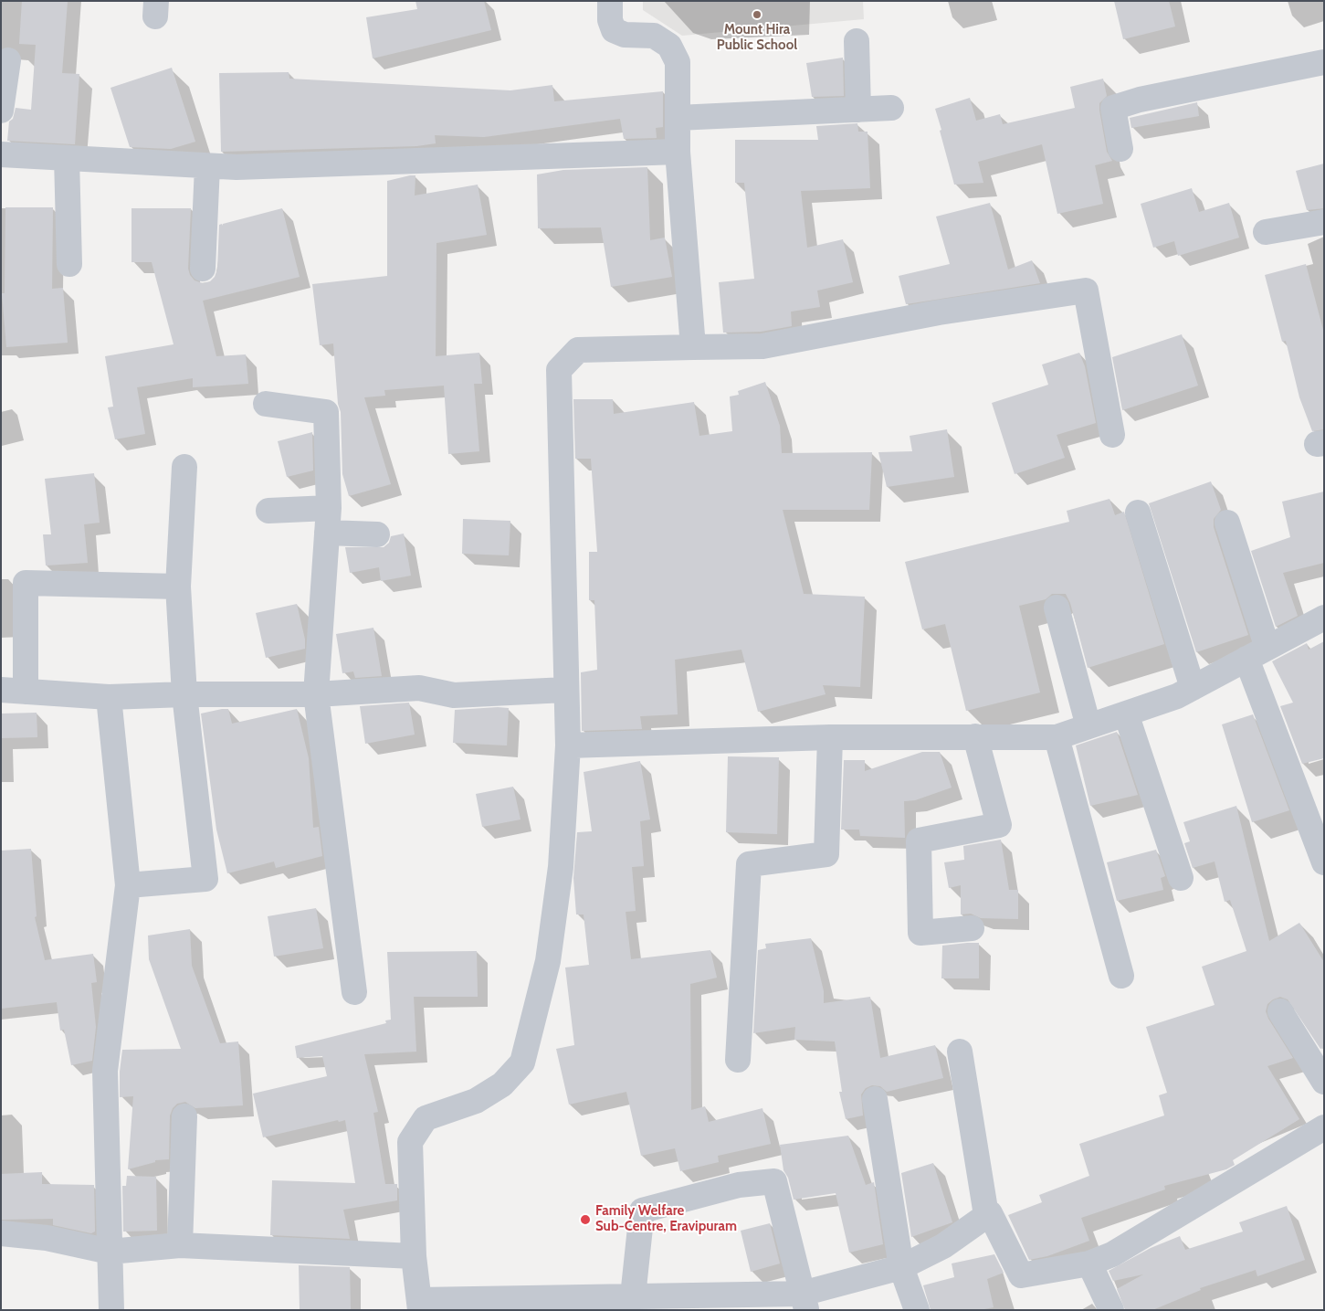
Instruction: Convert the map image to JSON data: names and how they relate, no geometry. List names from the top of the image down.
{
  "places": ["Mount Hira Public School", "Family Welfare Sub-Centre, Eravipuram"]
}
